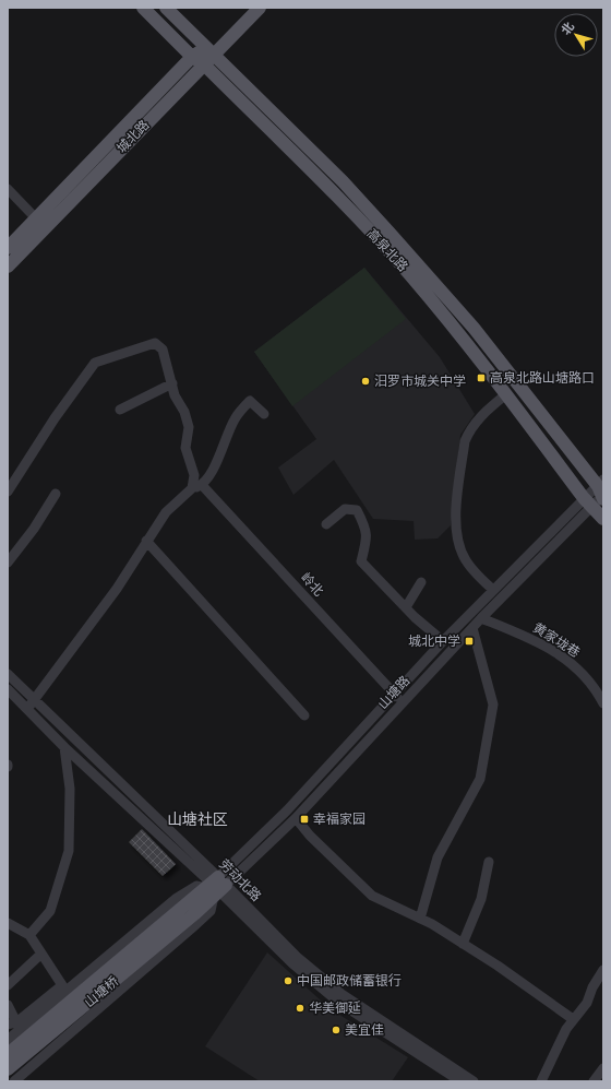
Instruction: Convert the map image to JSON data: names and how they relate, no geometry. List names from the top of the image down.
{
  "streets": {
    "main road": [
      "城北路",
      "高泉北路",
      "山塘路",
      "山塘桥"
    ],
    "street": ["岭北", "黄家垅巷", "劳动北路"]
  },
  "crossings": [
    ["城北路", "高泉北路"],
    ["高泉北路", "山塘路"],
    ["岭北", "山塘路"],
    ["黄家垅巷", "山塘路"],
    ["山塘路", "劳动北路"],
    ["山塘路", "山塘桥"]
  ],
  "districts": ["山塘社区"],
  "places": {
    "transit": ["高泉北路山塘路口", "城北中学", "幸福家园"],
    "other": [
      "汨罗市城关中学",
      "中国邮政储蓄银行",
      "华美御延",
      "美宜佳"
    ]
  },
  "north": "top left"
}
